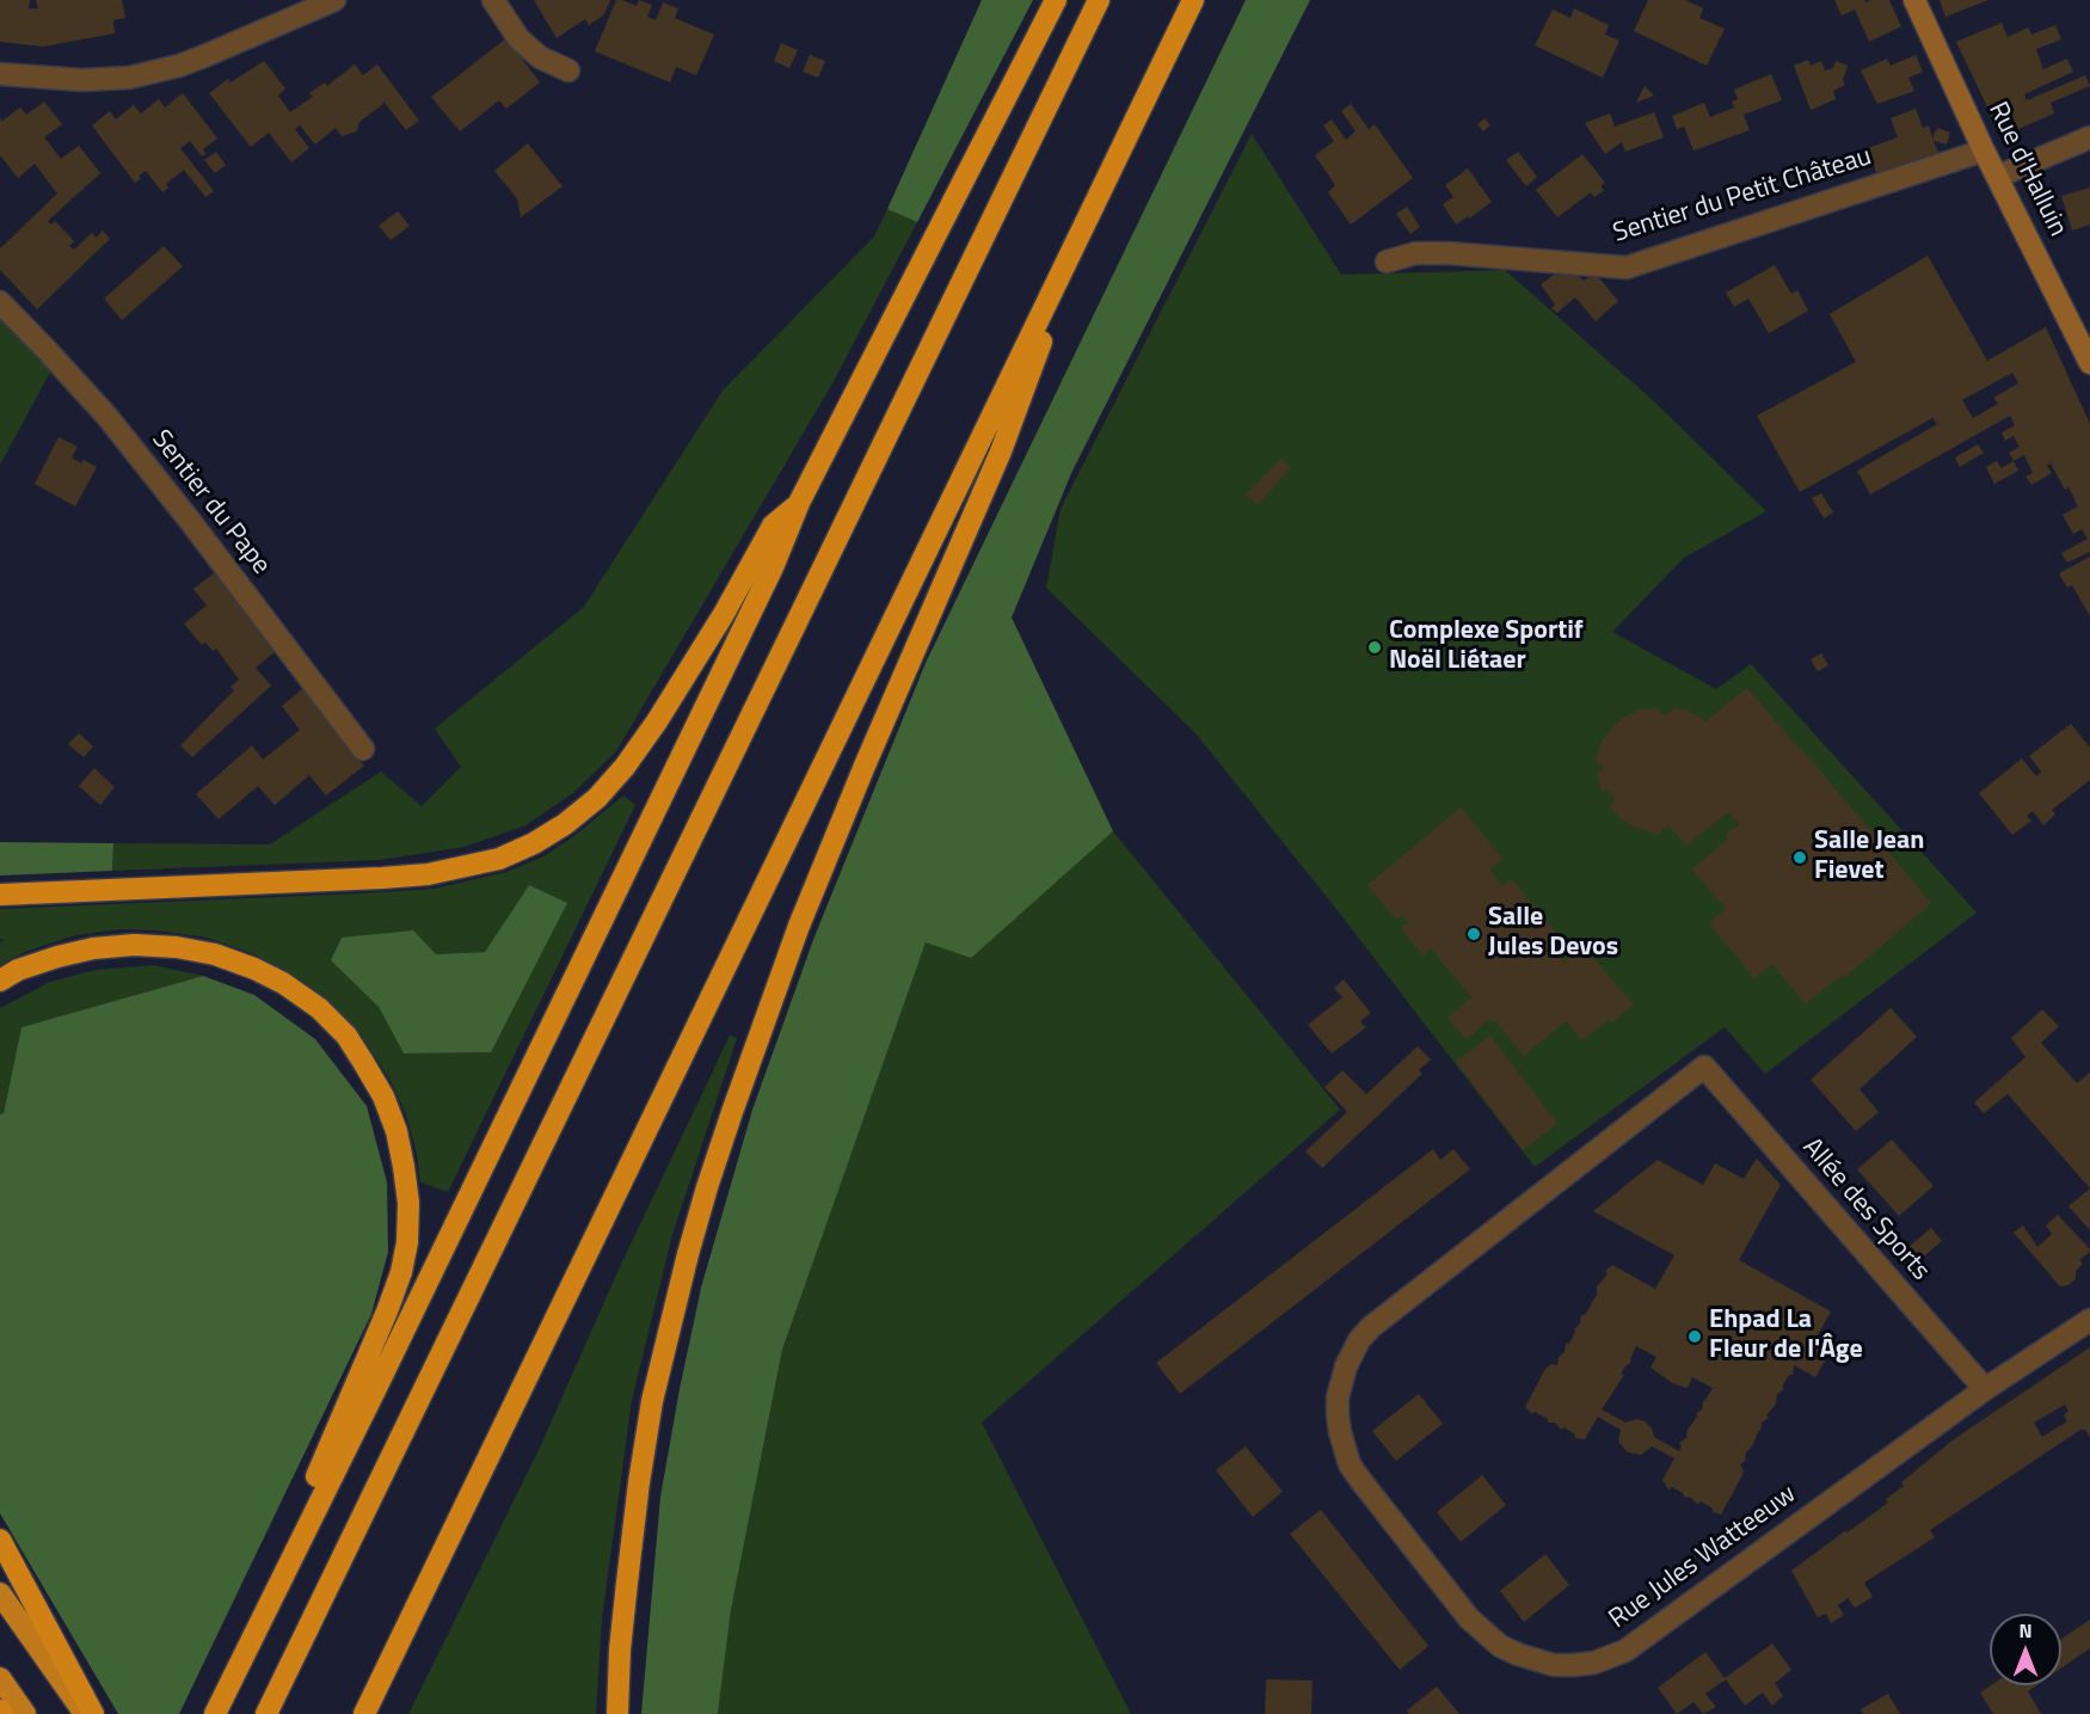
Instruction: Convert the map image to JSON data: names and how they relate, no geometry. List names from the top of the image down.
{
  "streets": {
    "main road": ["Rue d'Halluin"],
    "street": [
      "Sentier du Petit Château",
      "Sentier du Pape",
      "Allée des Sports",
      "Rue Jules Watteeuw"
    ]
  },
  "crossings": [
    ["Rue d'Halluin", "Sentier du Petit Château"],
    ["Allée des Sports", "Rue Jules Watteeuw"]
  ],
  "places": [
    "Complexe Sportif Noël Liétaer",
    "Salle Jean Fievet",
    "Salle Jules Devos",
    "Ehpad La Fleur de l'Âge"
  ],
  "north": "top"
}
